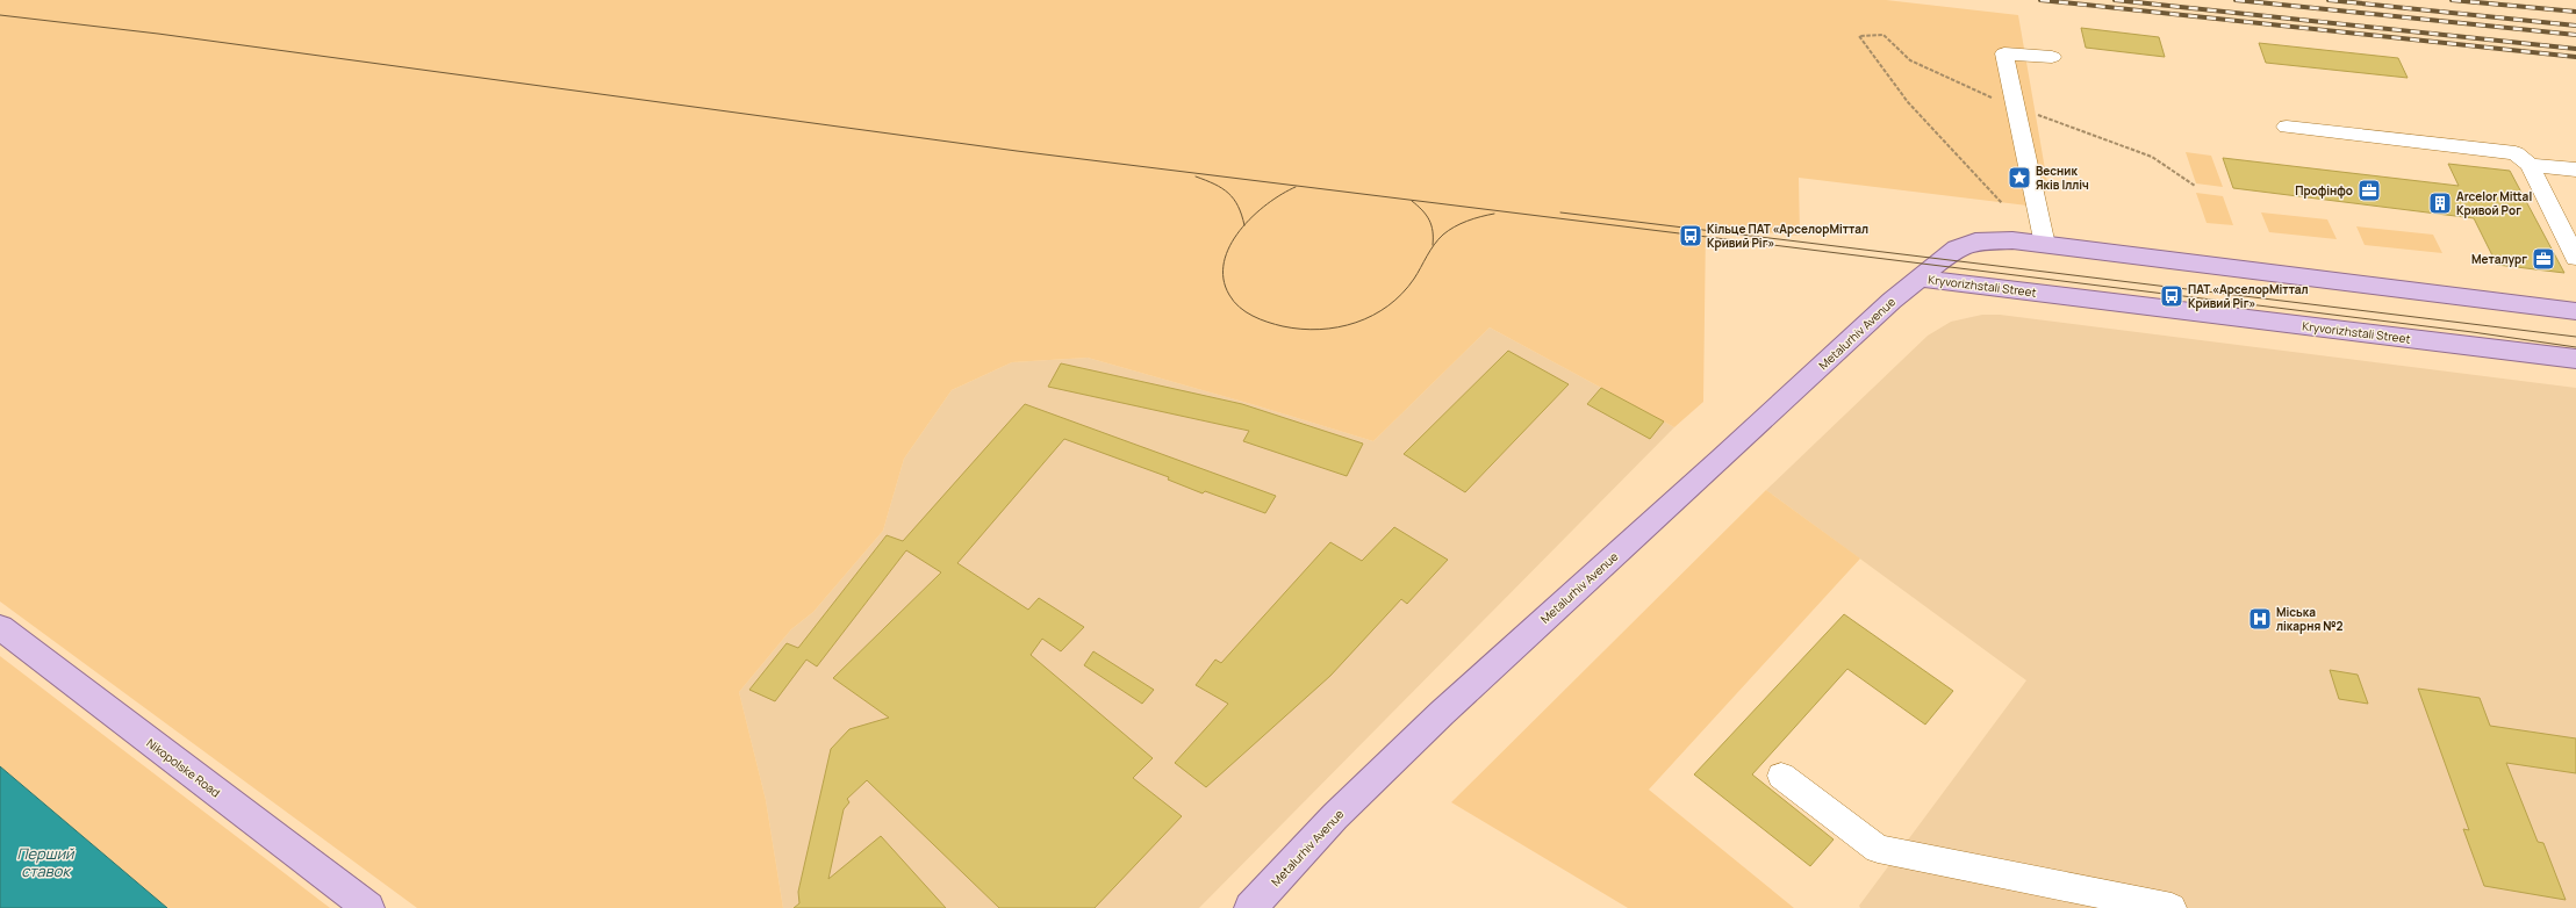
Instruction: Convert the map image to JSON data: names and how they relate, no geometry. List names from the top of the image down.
{
  "streets": {
    "main road": ["Kryvorizhstali Street", "Metalurhiv Avenue", "Nikopolske Road"]
  },
  "crossings": [
    ["Kryvorizhstali Street", "Metalurhiv Avenue"]
  ],
  "water": ["Перший ставок"],
  "places": {
    "place": ["Весник Яків Ілліч"],
    "office": ["Профінфо", "Металург"],
    "building": ["Arcelor Mittal Кривой Рог"],
    "bus stop": ["Кільце ПАТ «АрселорМіттал Кривий Ріг»", "ПАТ «АрселорМіттал Кривий Ріг»"],
    "hospital": ["Міська лікарня №2"]
  }
}
